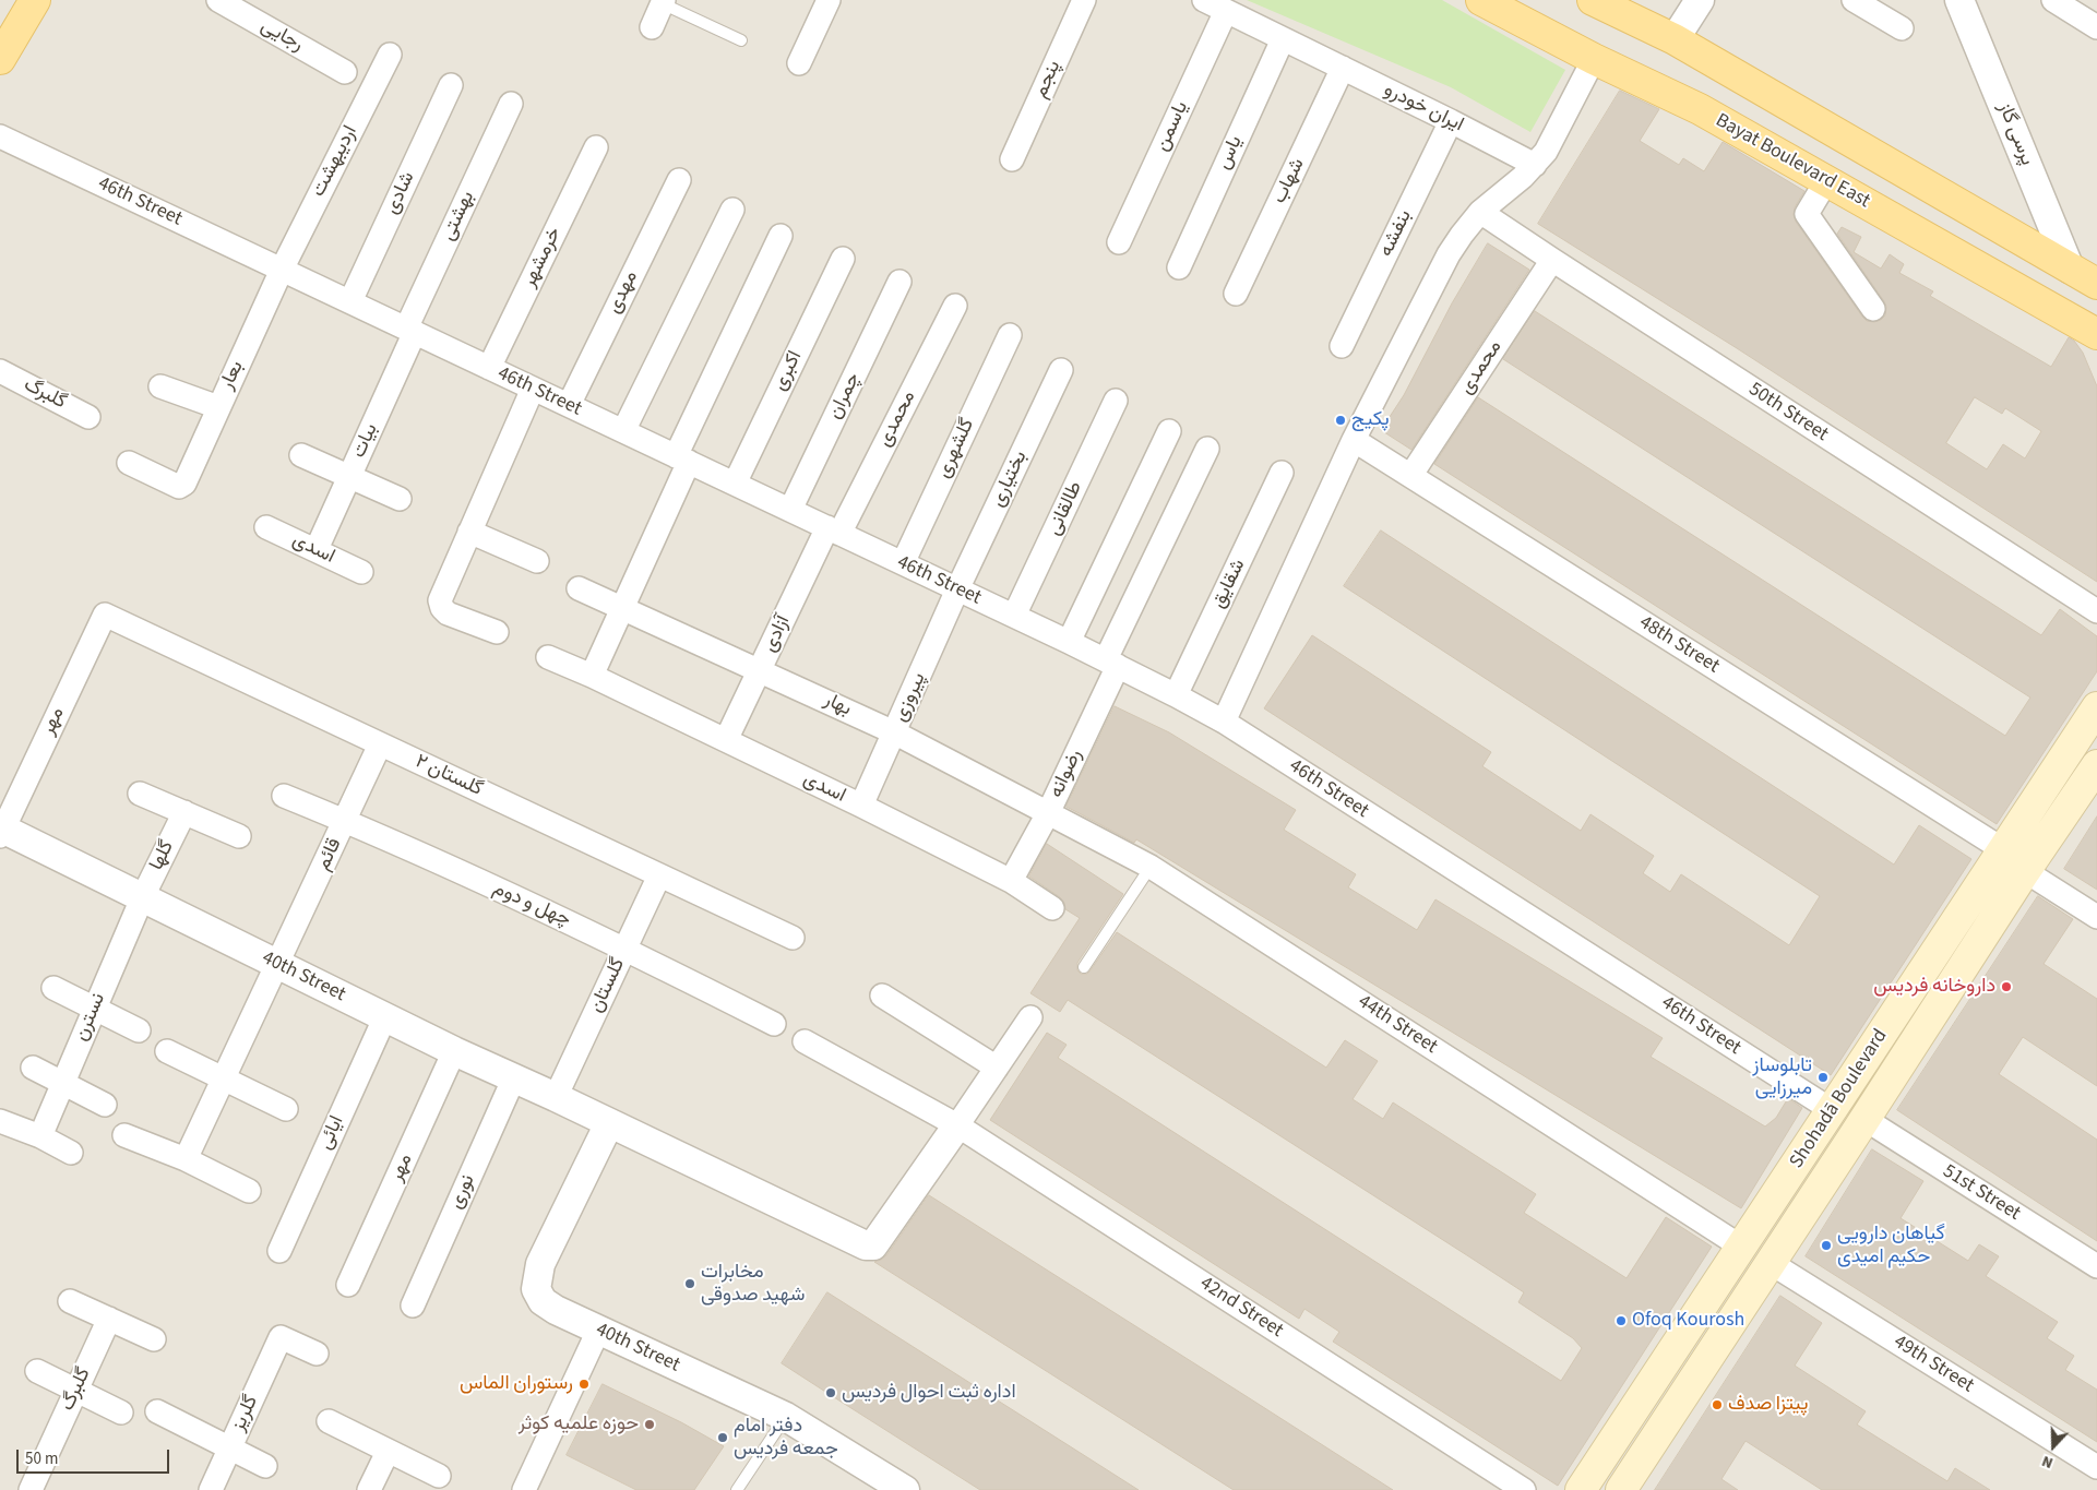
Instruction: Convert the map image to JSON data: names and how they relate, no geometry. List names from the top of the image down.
{
  "streets": {
    "main road": ["Bayat Boulevard East", "Shohadā Boulevard"],
    "street": [
      "رجایی",
      "پنجم",
      "ایران خودرو",
      "یاسمن",
      "پرسی گاز",
      "یاس",
      "اردیبهشت",
      "شهاب",
      "شادی",
      "46th Street",
      "بهشتی",
      "بنفشه",
      "خرمشهر",
      "مهدی",
      "محمدی",
      "اکبری",
      "بعار",
      "گلبرگ",
      "چمران",
      "50th Street",
      "بیات",
      "گلشهری",
      "بختیاری",
      "طالقانی",
      "اسدی",
      "شقایق",
      "آزادی",
      "48th Street",
      "پیروزی",
      "بهار",
      "مهر",
      "رضوانه",
      "گلستان ۲",
      "قائم",
      "گلها",
      "چهل و دوم",
      "40th Street",
      "گلستان",
      "نسترن",
      "44th Street",
      "ایائی",
      "نوری",
      "51st Street",
      "42nd Street",
      "49th Street",
      "گلریز"
    ]
  },
  "crossings": [
    ["ایران خودرو", "یاسمن"],
    ["ایران خودرو", "یاس"],
    ["ایران خودرو", "شهاب"],
    ["ایران خودرو", "بنفشه"],
    ["اردیبهشت", "46th Street"],
    ["اردیبهشت", "بعار"],
    ["شادی", "46th Street"],
    ["46th Street", "بهشتی"],
    ["46th Street", "خرمشهر"],
    ["46th Street", "مهدی"],
    ["46th Street", "محمدی"],
    ["46th Street", "اکبری"],
    ["46th Street", "بعار"],
    ["46th Street", "چمران"],
    ["46th Street", "بیات"],
    ["46th Street", "گلشهری"],
    ["46th Street", "بختیاری"],
    ["46th Street", "طالقانی"],
    ["46th Street", "شقایق"],
    ["46th Street", "آزادی"],
    ["46th Street", "پیروزی"],
    ["46th Street", "رضوانه"],
    ["46th Street", "Shohadā Boulevard"],
    ["بهشتی", "بیات"],
    ["محمدی", "50th Street"],
    ["محمدی", "آزادی"],
    ["محمدی", "48th Street"],
    ["بیات", "اسدی"],
    ["بختیاری", "پیروزی"],
    ["اسدی", "آزادی"],
    ["اسدی", "پیروزی"],
    ["اسدی", "رضوانه"],
    ["آزادی", "بهار"],
    ["48th Street", "Shohadā Boulevard"],
    ["پیروزی", "بهار"],
    ["بهار", "رضوانه"],
    ["بهار", "44th Street"],
    ["مهر", "گلستان ۲"],
    ["مهر", "40th Street"],
    ["رضوانه", "44th Street"],
    ["گلستان ۲", "قائم"],
    ["گلستان ۲", "گلستان"],
    ["قائم", "چهل و دوم"],
    ["قائم", "40th Street"],
    ["گلها", "40th Street"],
    ["گلها", "نسترن"],
    ["چهل و دوم", "گلستان"],
    ["40th Street", "گلستان"],
    ["40th Street", "نسترن"],
    ["40th Street", "ایائی"],
    ["40th Street", "نوری"],
    ["40th Street", "42nd Street"],
    ["44th Street", "Shohadā Boulevard"],
    ["Shohadā Boulevard", "51st Street"],
    ["Shohadā Boulevard", "49th Street"]
  ],
  "places": [
    "پکیج",
    "داروخانه فردیس",
    "تابلوساز میرزایی",
    "گیاهان دارویی حکیم امیدی",
    "مخابرات شهید صدوقی",
    "Ofoq Kourosh",
    "رستوران الماس",
    "اداره ثبت احوال فردیس",
    "پیتزا صدف",
    "حوزه علمیه کوثر",
    "دفتر امام جمعه فردیس"
  ],
  "scale_bar": "50 m",
  "north": "bottom"
}
